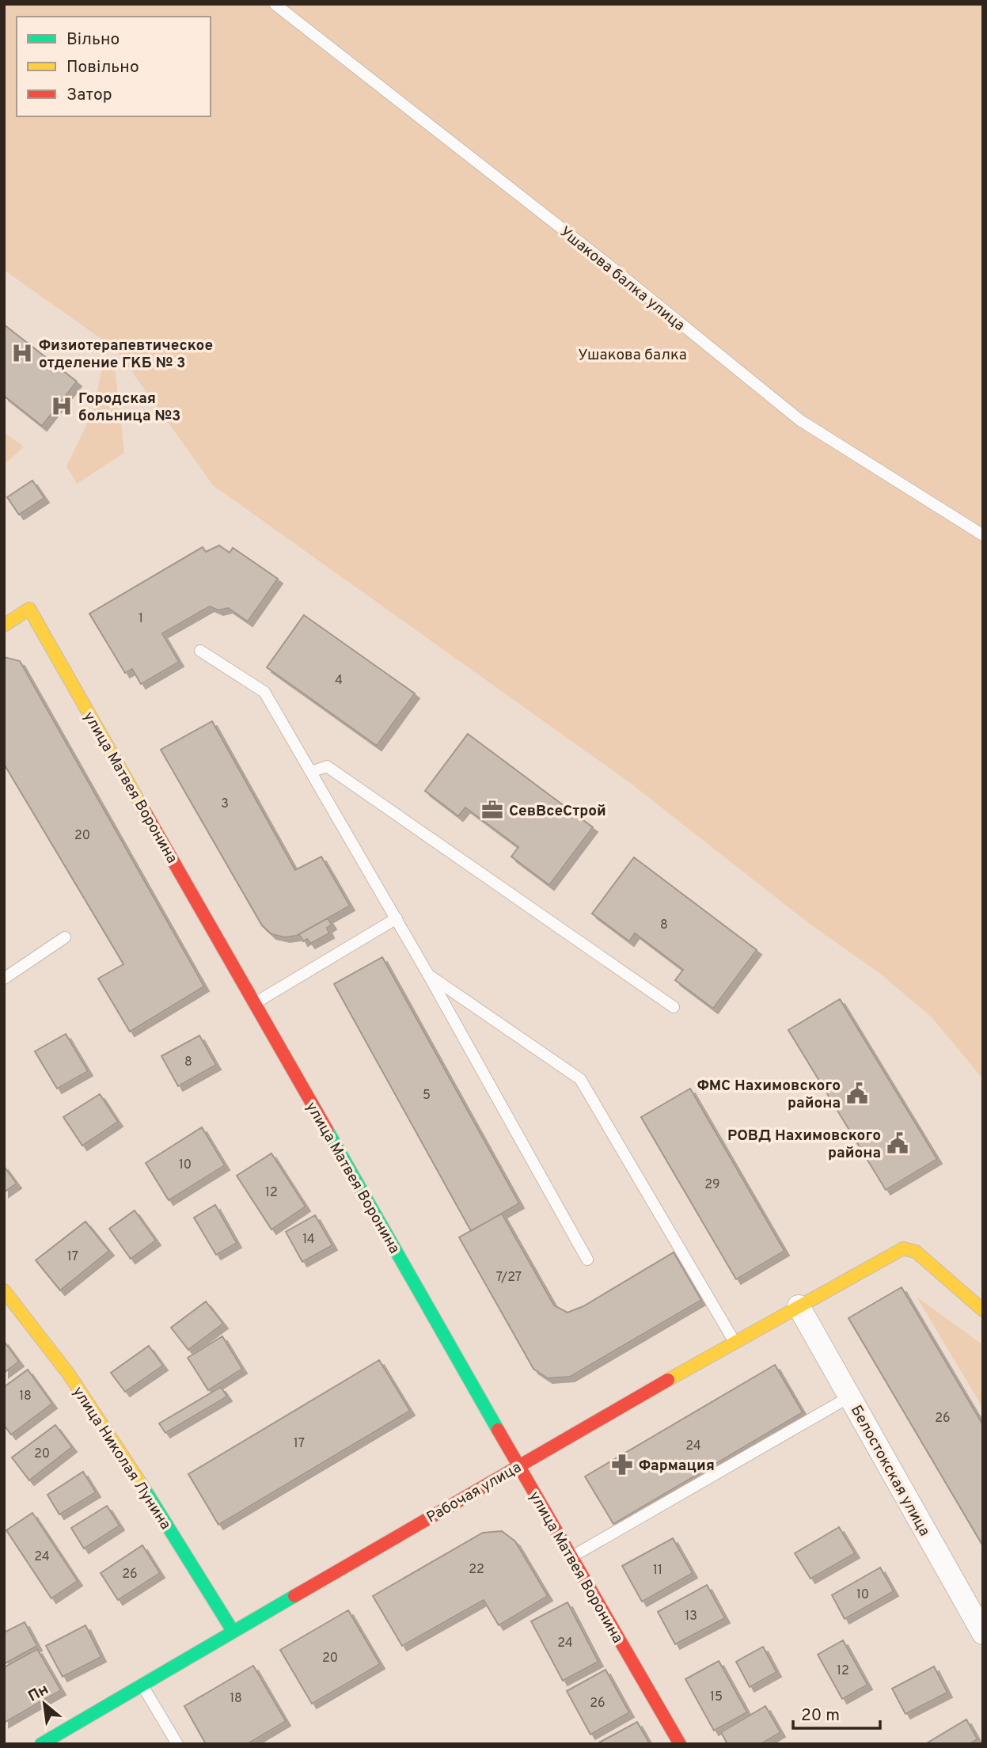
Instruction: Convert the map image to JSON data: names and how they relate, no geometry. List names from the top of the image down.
{
  "streets": {
    "street": [
      "улица Матвея Воронина",
      "улица Николая Лунина",
      "Белостокская улица",
      "Рабочая улица"
    ],
    "lane": ["Ушакова балка улица"]
  },
  "crossings": [
    ["улица Матвея Воронина", "Рабочая улица"],
    ["улица Николая Лунина", "Рабочая улица"],
    ["Белостокская улица", "Рабочая улица"]
  ],
  "parks": ["Ушакова балка"],
  "places": {
    "hospital": ["Физиотерапевтическое отделение ГКБ № 3", "Городская больница №3"],
    "office": ["СевВсеСтрой"],
    "public building": ["ФМС Нахимовского района", "РОВД Нахимовского района"],
    "pharmacy": ["Фармация"]
  },
  "house_numbers": [
    "1",
    "4",
    "3",
    "20",
    "8",
    "8",
    "5",
    "10",
    "29",
    "12",
    "14",
    "17",
    "7/27",
    "18",
    "26",
    "17",
    "24",
    "20",
    "24",
    "22",
    "11",
    "26",
    "10",
    "13",
    "24",
    "20",
    "12",
    "15",
    "18",
    "26"
  ],
  "legend": ["Вільно", "Повільно", "Затор"],
  "scale_bar": "20 m",
  "north": "top left"
}
